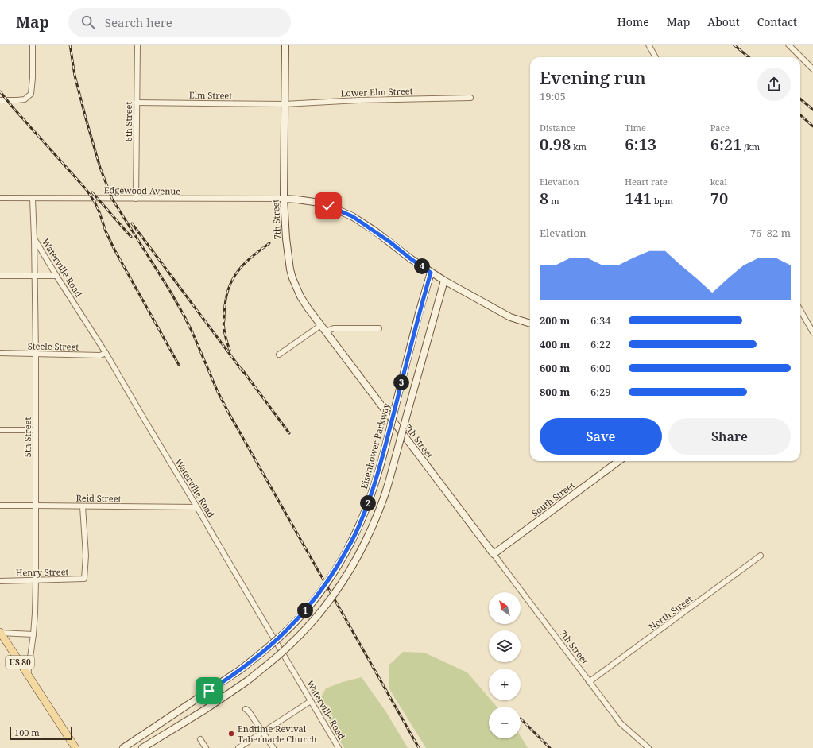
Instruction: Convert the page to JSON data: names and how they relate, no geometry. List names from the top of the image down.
{
  "streets": {
    "main road": ["US 80"],
    "street": [
      "Lower Elm Street",
      "Elm Street",
      "6th Street",
      "Edgewood Avenue",
      "7th Street",
      "Waterville Road",
      "Steele Street",
      "5th Street",
      "Eisenhower Parkway",
      "Reid Street",
      "South Street",
      "Henry Street",
      "North Street"
    ]
  },
  "crossings": [
    ["Lower Elm Street", "Elm Street"],
    ["Lower Elm Street", "7th Street"],
    ["Elm Street", "6th Street"],
    ["Elm Street", "7th Street"],
    ["6th Street", "Edgewood Avenue"],
    ["Edgewood Avenue", "7th Street"],
    ["Edgewood Avenue", "5th Street"],
    ["7th Street", "South Street"],
    ["7th Street", "North Street"],
    ["Waterville Road", "Steele Street"],
    ["Waterville Road", "5th Street"],
    ["Waterville Road", "Reid Street"],
    ["Steele Street", "5th Street"],
    ["5th Street", "Reid Street"],
    ["5th Street", "Henry Street"],
    ["5th Street", "US 80"],
    ["Reid Street", "Henry Street"]
  ],
  "places": ["Endtime Revival Tabernacle Church"],
  "scale_bar": "100 m",
  "north": "top left",
  "page": {
    "header": "Map",
    "search": "Search here",
    "nav": [
      "Home",
      "Map",
      "About",
      "Contact"
    ],
    "heading": ["Evening run", "19:05"],
    "stats": [
      ["Distance", "0.98 km"],
      ["Time", "6:13"],
      ["Pace", "6:21 /km"],
      ["Elevation", "8 m"],
      ["Heart rate", "141 bpm"],
      ["kcal", "70"]
    ],
    "chart": ["Elevation", "76–82 m"],
    "pins": [
      "4",
      "3",
      "2",
      "1"
    ],
    "list": [
      {
        "name": "200 m",
        "note": "6:34"
      },
      {
        "name": "400 m",
        "note": "6:22"
      },
      {
        "name": "600 m",
        "note": "6:00"
      },
      {
        "name": "800 m",
        "note": "6:29"
      }
    ],
    "buttons": ["Save", "Share"],
    "map_buttons": ["+", "−"],
    "scale": "100 m"
  }
}
